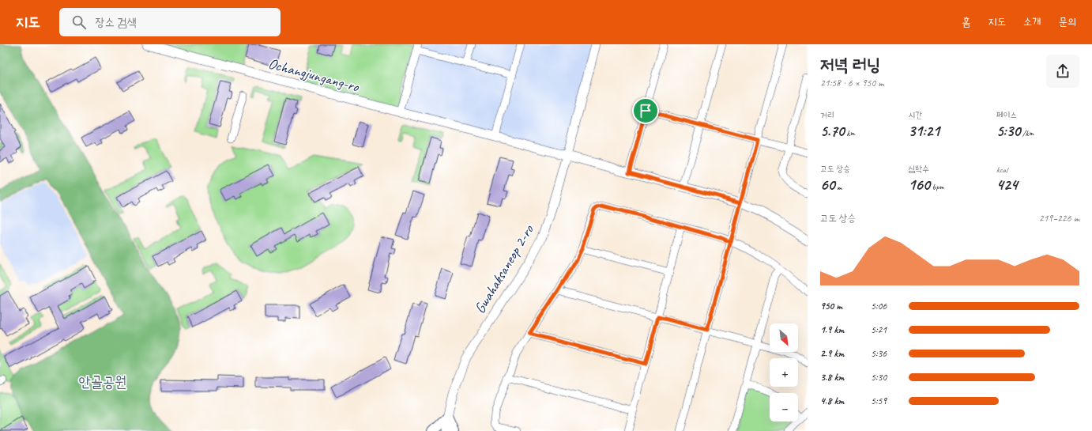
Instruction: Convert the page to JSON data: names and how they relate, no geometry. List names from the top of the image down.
{
  "streets": {
    "street": ["Ochangjungang-ro", "Gwahaksaneop 2-ro"]
  },
  "crossings": [
    ["Ochangjungang-ro", "Gwahaksaneop 2-ro"]
  ],
  "parks": ["안골공원"],
  "north": "bottom right",
  "page": {
    "header": "지도",
    "search": "장소 검색",
    "nav": [
      "홈",
      "지도",
      "소개",
      "문의"
    ],
    "heading": ["저녁 러닝", "21:58 · 6 × 950 m"],
    "stats": [
      ["거리", "5.70 km"],
      ["시간", "31:21"],
      ["페이스", "5:30 /km"],
      ["고도 상승", "60 m"],
      ["심박수", "160 bpm"],
      ["kcal", "424"]
    ],
    "chart": ["고도 상승", "219–226 m"],
    "list": [
      {
        "name": "950 m",
        "note": "5:06"
      },
      {
        "name": "1.9 km",
        "note": "5:21"
      },
      {
        "name": "2.9 km",
        "note": "5:36"
      },
      {
        "name": "3.8 km",
        "note": "5:30"
      },
      {
        "name": "4.8 km",
        "note": "5:59"
      }
    ],
    "map_buttons": ["+", "−"]
  }
}
